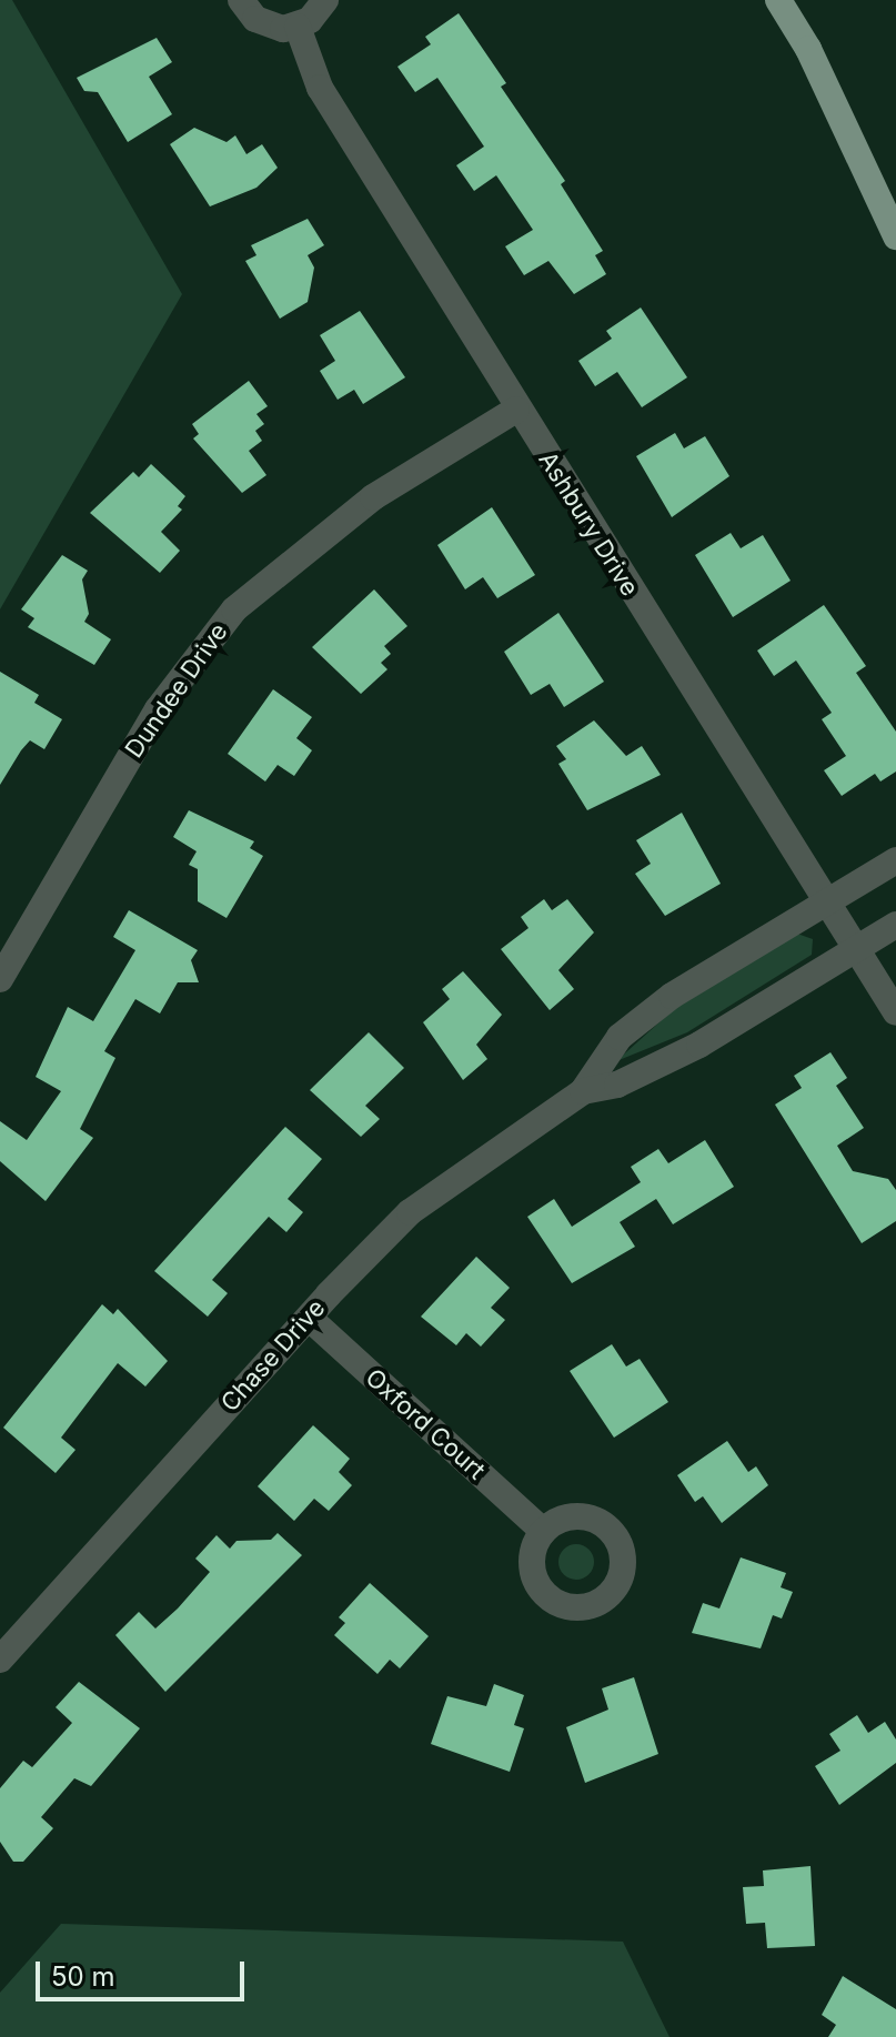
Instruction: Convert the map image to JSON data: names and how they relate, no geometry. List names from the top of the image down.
{
  "streets": {
    "street": [
      "Ashbury Drive",
      "Dundee Drive",
      "Chase Drive",
      "Oxford Court"
    ]
  },
  "crossings": [
    ["Ashbury Drive", "Dundee Drive"],
    ["Ashbury Drive", "Chase Drive"],
    ["Chase Drive", "Oxford Court"]
  ],
  "scale_bar": "50 m"
}
